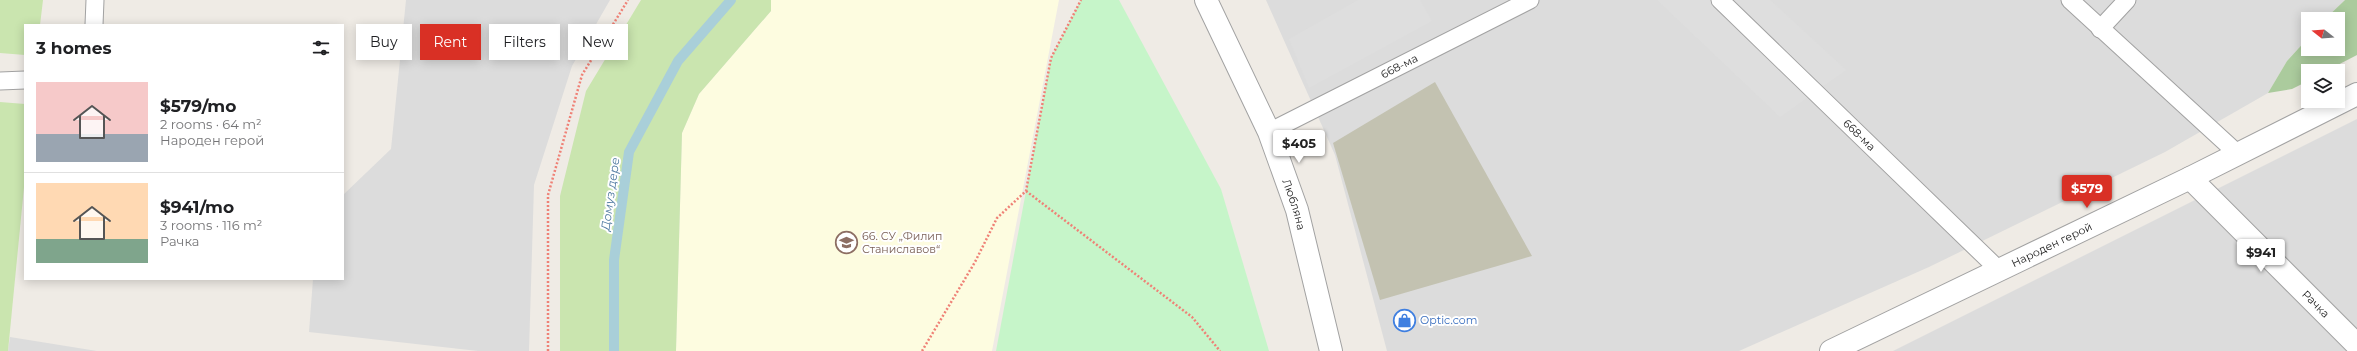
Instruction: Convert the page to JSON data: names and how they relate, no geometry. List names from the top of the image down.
{
  "streets": {
    "street": ["Любляна", "Народен герой", "Рачка"],
    "lane": ["668-ма"]
  },
  "crossings": [
    ["668-ма", "Любляна"],
    ["668-ма", "Народен герой"],
    ["Народен герой", "Рачка"]
  ],
  "water": ["Домуз дере"],
  "places": {
    "school or university": ["66. СУ „Филип Станиславов“"],
    "shop": ["Optic.com"]
  },
  "north": "left",
  "page": {
    "chip": [
      "Buy",
      "Rent",
      "Filters",
      "New"
    ],
    "heading": "3 homes",
    "list": [
      {
        "name": "$579/mo",
        "note": "2 rooms · 64 m² · Народен герой"
      },
      {
        "name": "$941/mo",
        "note": "3 rooms · 116 m² · Рачка"
      }
    ],
    "price": ["$405", "$579", "$941"]
  }
}
